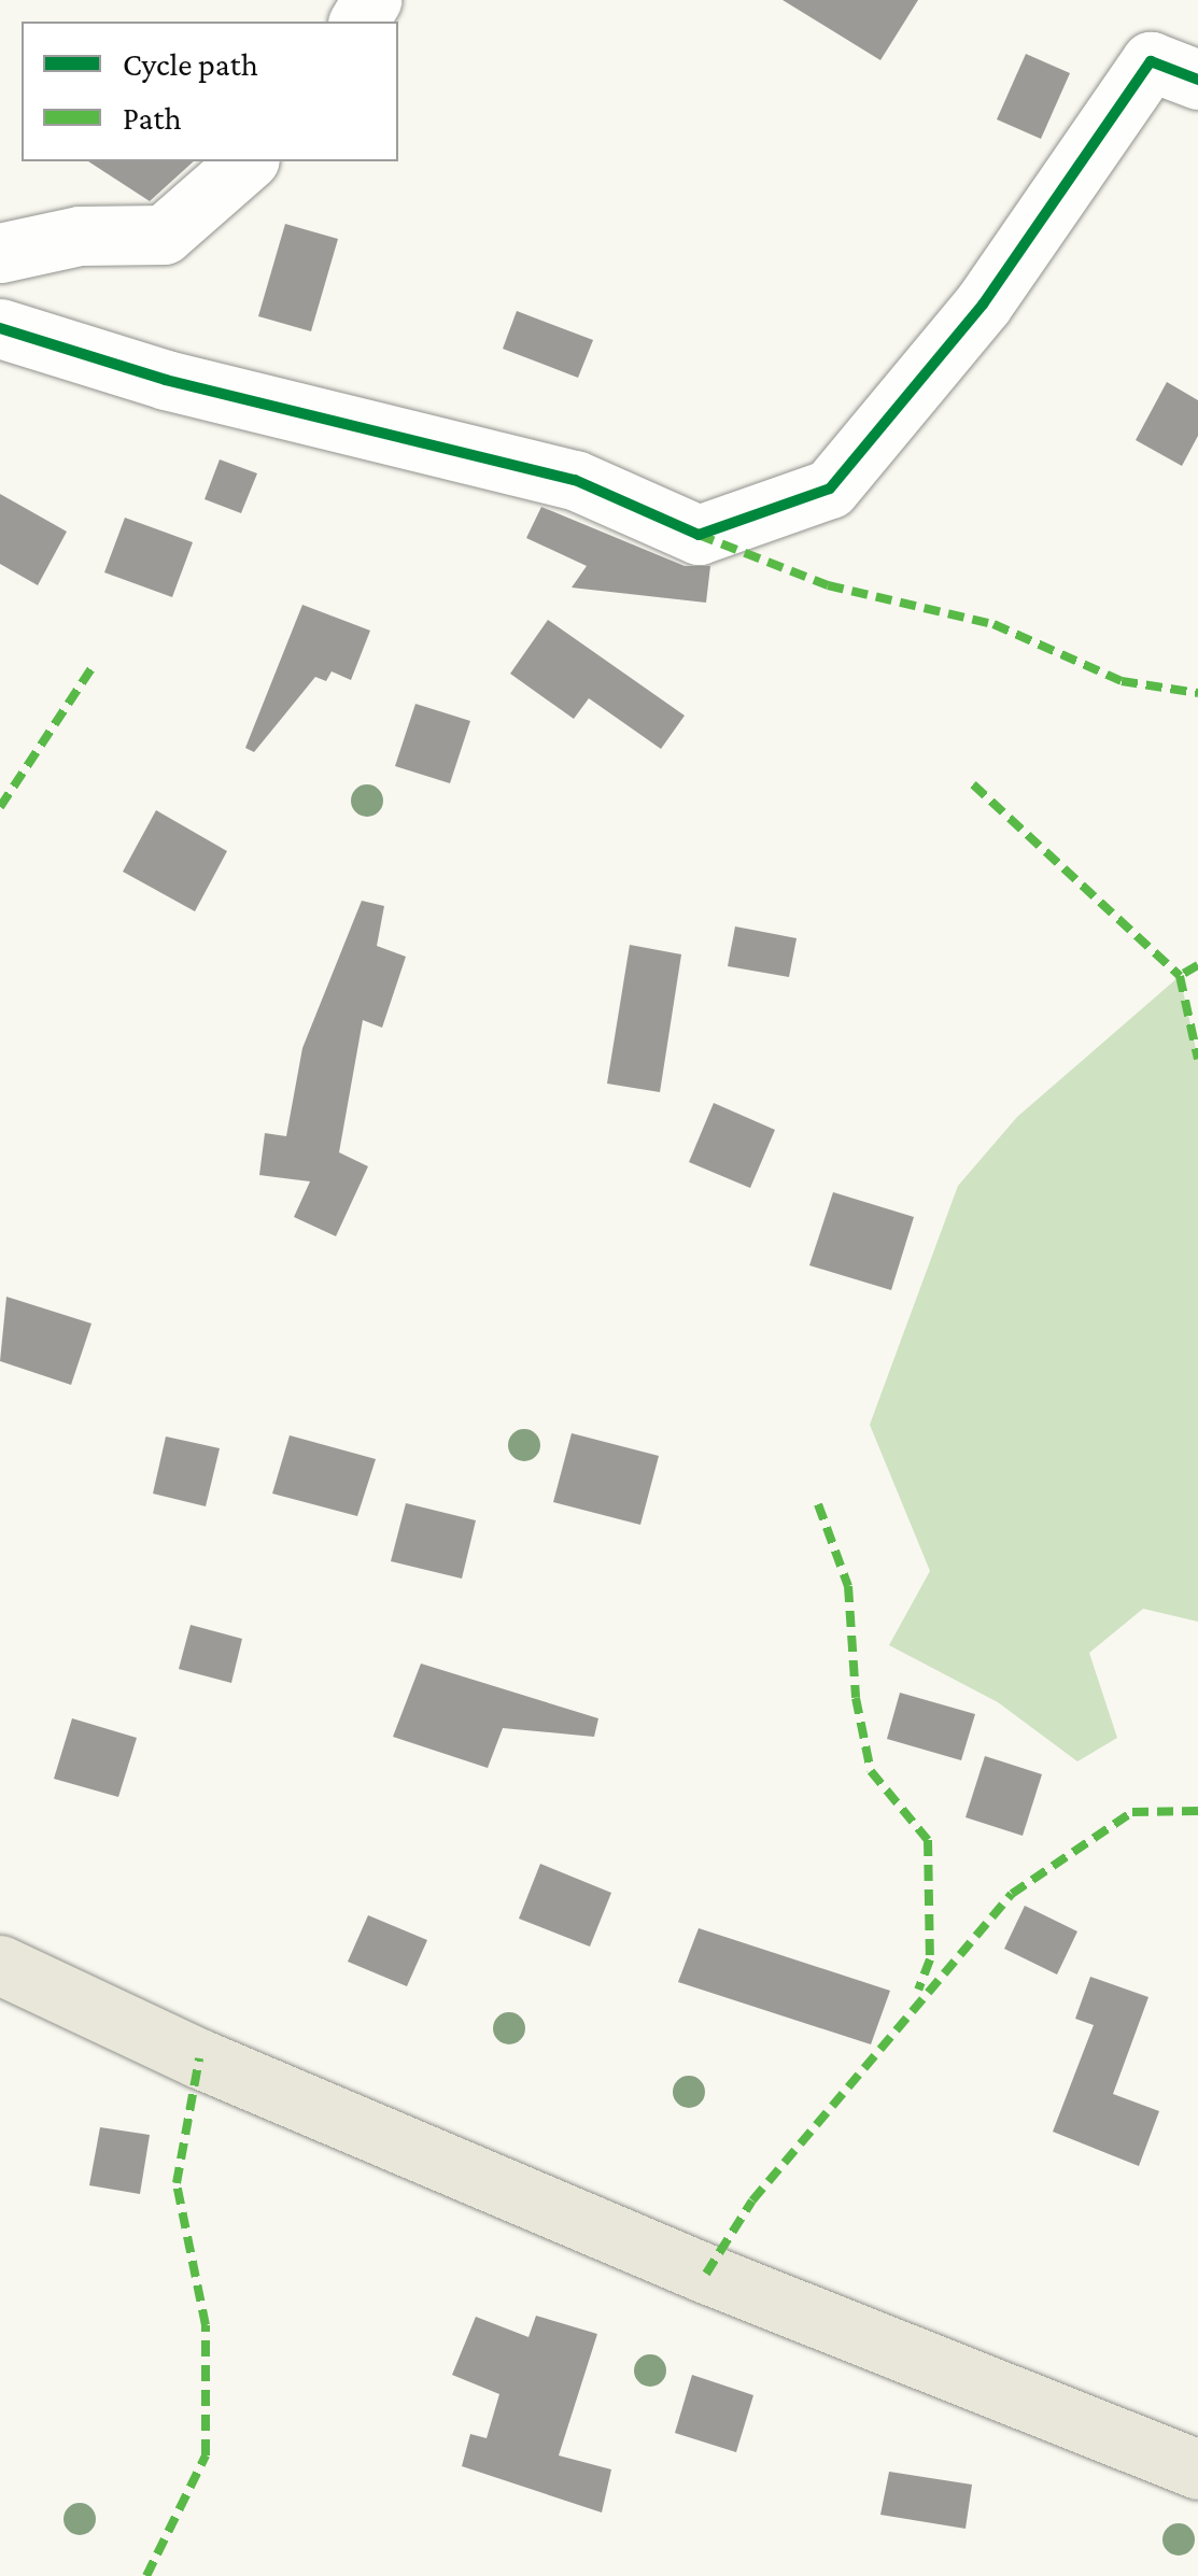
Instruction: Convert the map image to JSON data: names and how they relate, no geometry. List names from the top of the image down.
{
  "legend": ["Cycle path", "Path"]
}
